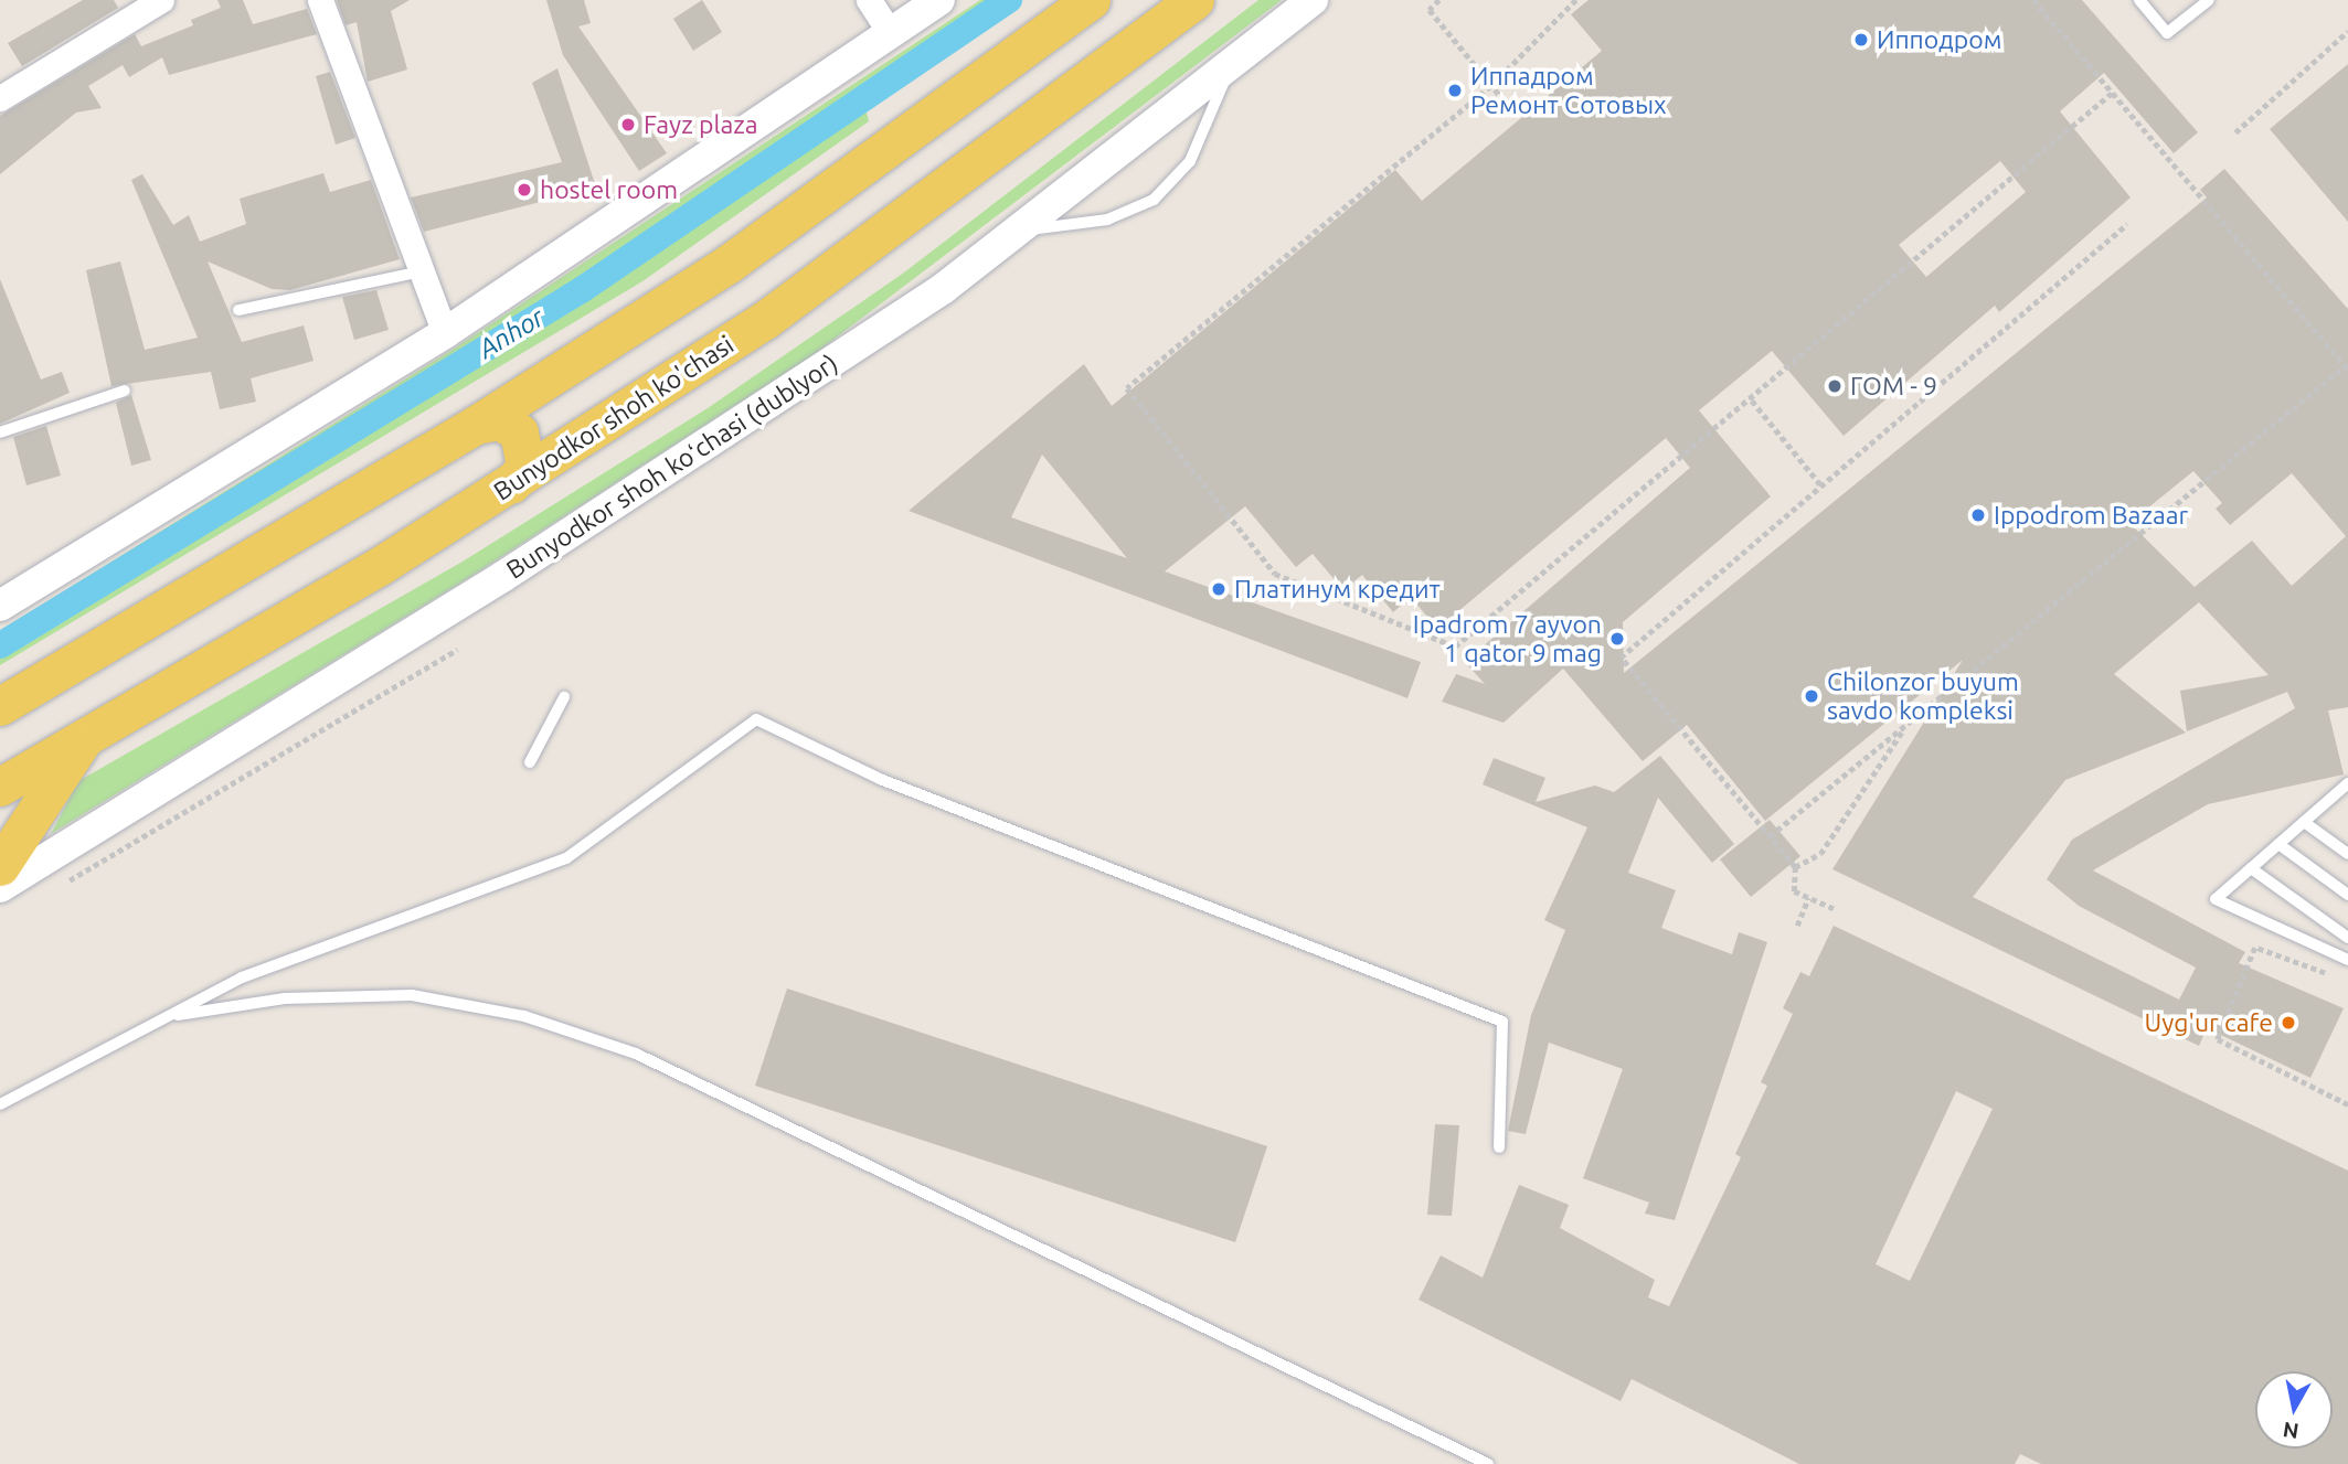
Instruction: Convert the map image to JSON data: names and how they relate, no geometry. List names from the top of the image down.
{
  "streets": {
    "main road": ["Bunyodkor shoh ko'chasi"],
    "street": ["Bunyodkor shoh koʻchasi (dublyor)"]
  },
  "water": ["Anhor"],
  "places": [
    "Ипподром",
    "Иппадром Ремонт Сотовых",
    "Fayz plaza",
    "hostel room",
    "ГОМ - 9",
    "Ippodrom Bazaar",
    "Платинум кредит",
    "Ipadrom 7 ayvon 1 qator 9 mag",
    "Chilonzor buyum savdo kompleksi",
    "Uyg'ur cafe"
  ],
  "north": "bottom"
}
